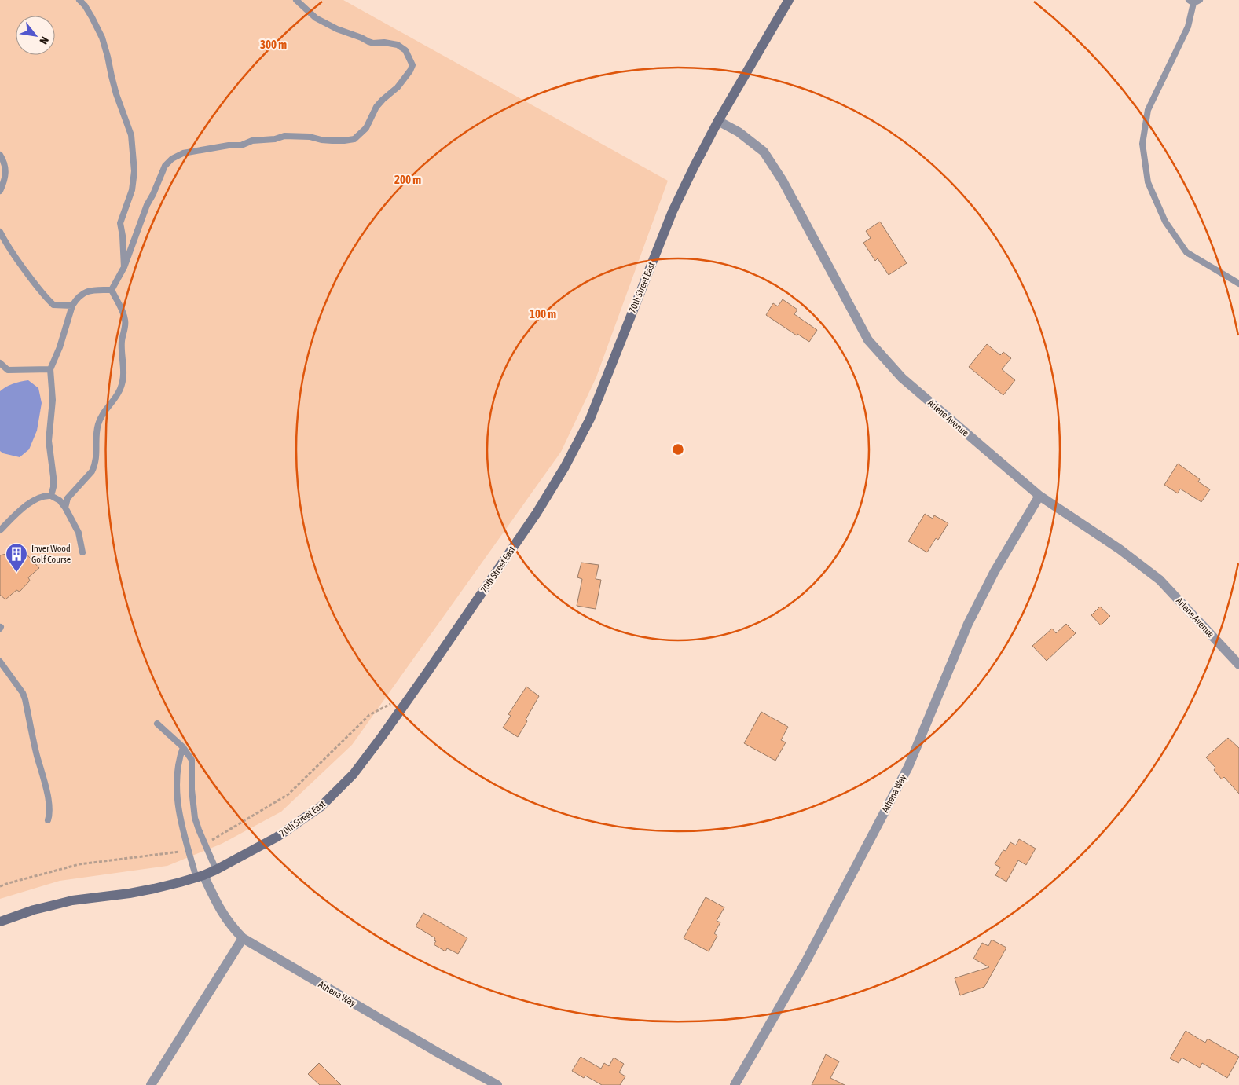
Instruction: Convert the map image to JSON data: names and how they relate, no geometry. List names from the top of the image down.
{
  "streets": {
    "main road": ["70th Street East"],
    "street": ["Arlene Avenue", "Athena Way"]
  },
  "crossings": [
    ["70th Street East", "Arlene Avenue"],
    ["70th Street East", "Athena Way"],
    ["Arlene Avenue", "Athena Way"]
  ],
  "places": {
    "building": ["Inver Wood Golf Course"]
  },
  "north": "bottom right",
  "rings": ["300 m", "200 m", "100 m"]
}
